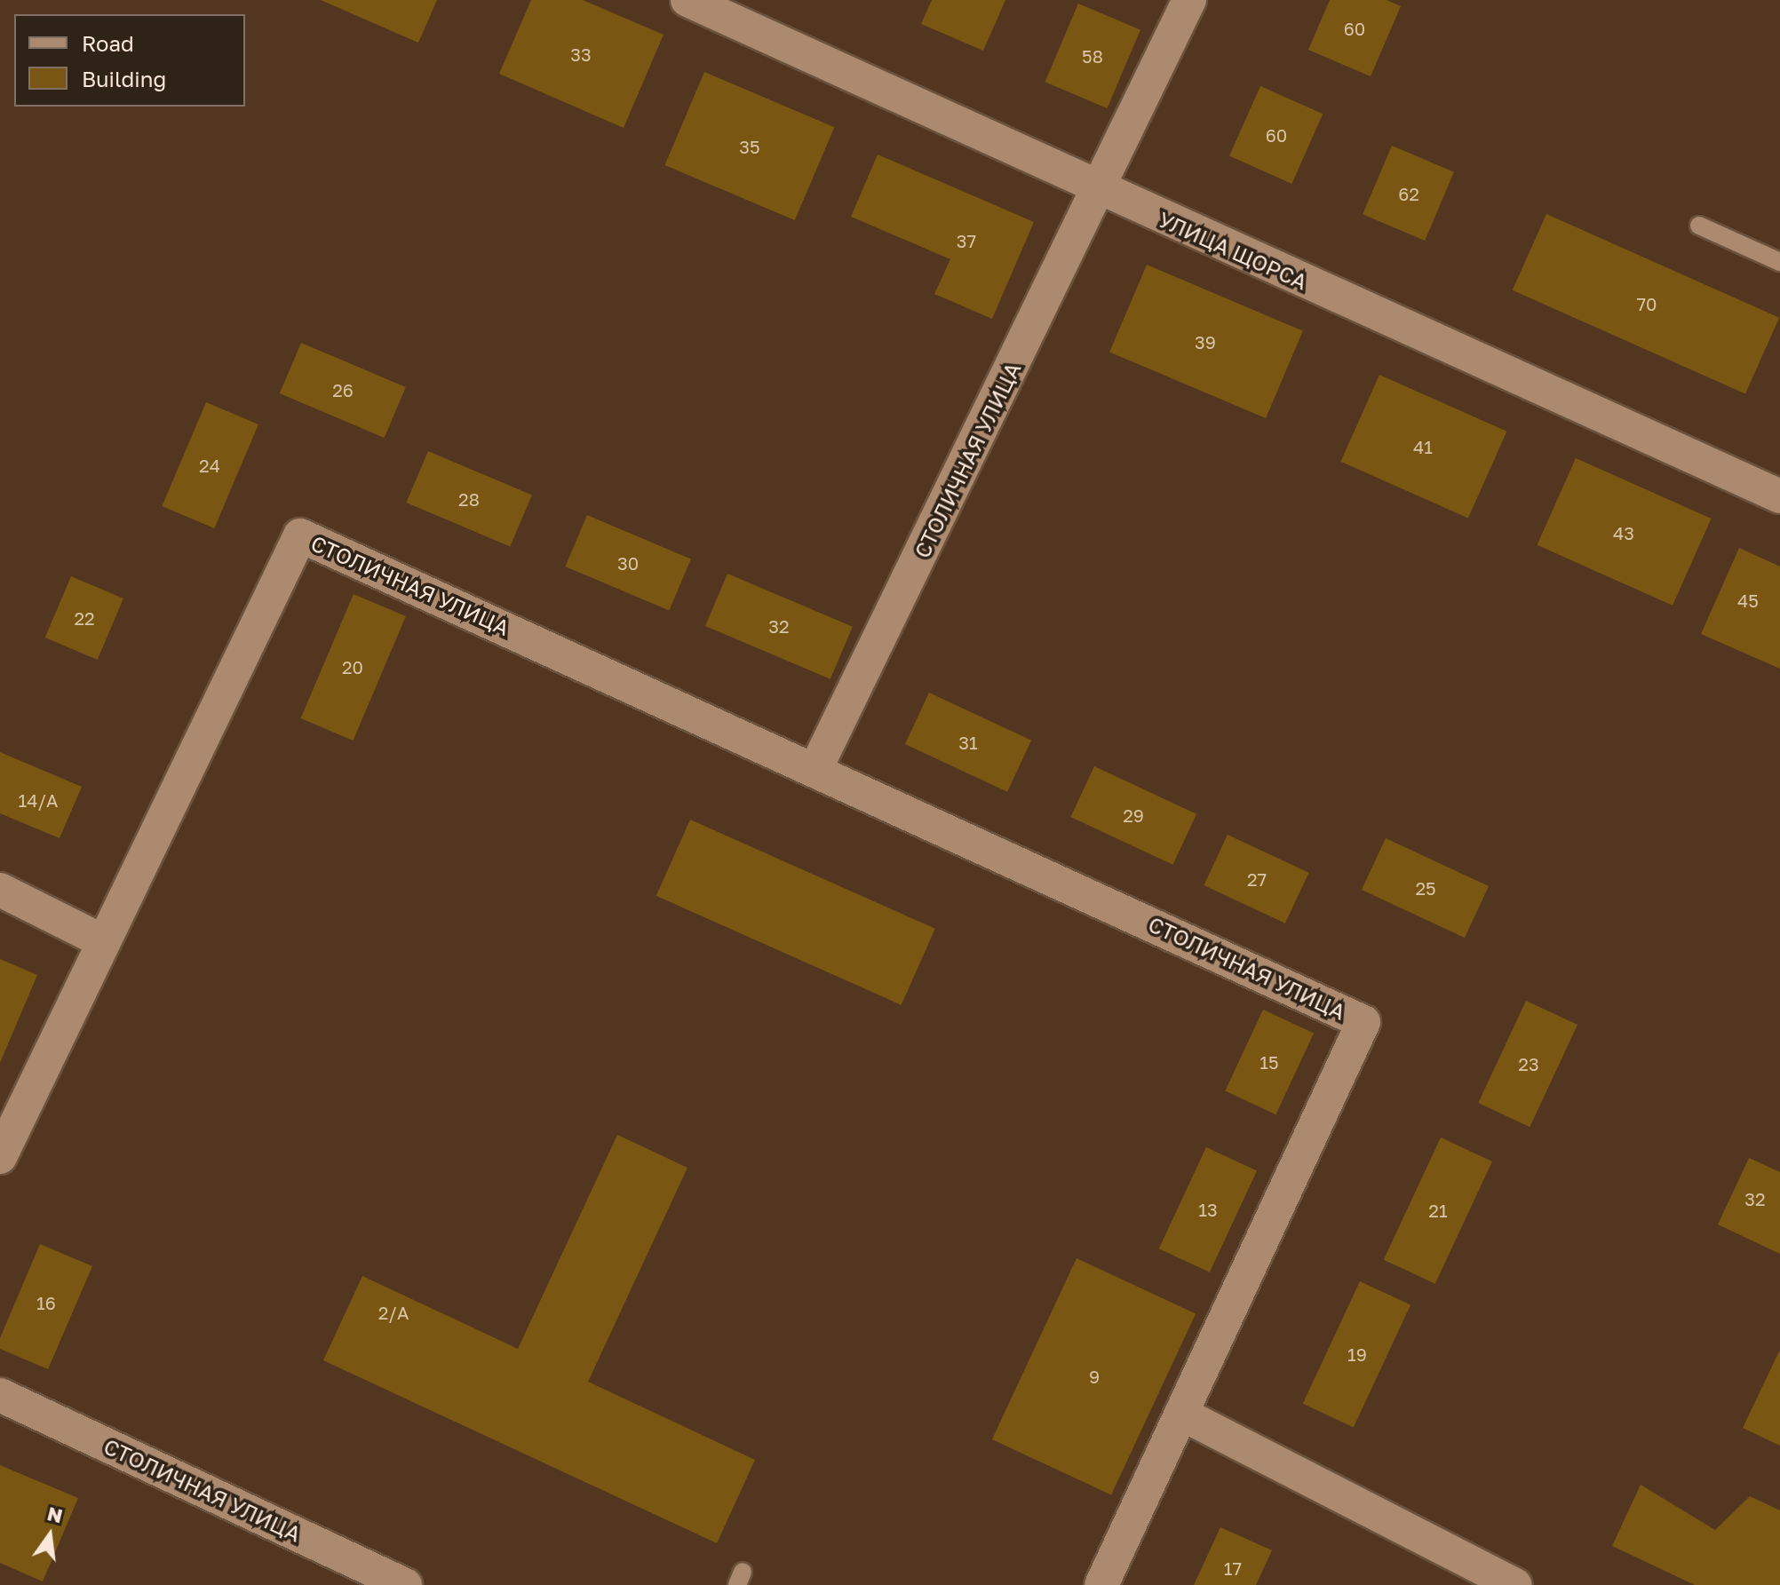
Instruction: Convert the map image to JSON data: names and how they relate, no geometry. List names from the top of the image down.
{
  "streets": {
    "street": ["УЛИЦА ЩОРСА", "СТОЛИЧНАЯ УЛИЦА"]
  },
  "crossings": [
    ["УЛИЦА ЩОРСА", "СТОЛИЧНАЯ УЛИЦА"]
  ],
  "house_numbers": [
    "60",
    "33",
    "58",
    "60",
    "35",
    "62",
    "37",
    "70",
    "39",
    "26",
    "41",
    "24",
    "28",
    "43",
    "30",
    "45",
    "22",
    "32",
    "20",
    "31",
    "14/А",
    "29",
    "27",
    "25",
    "15",
    "23",
    "32",
    "13",
    "21",
    "16",
    "2/А",
    "19",
    "9",
    "17"
  ],
  "legend": ["Road", "Building"],
  "north": "top"
}
